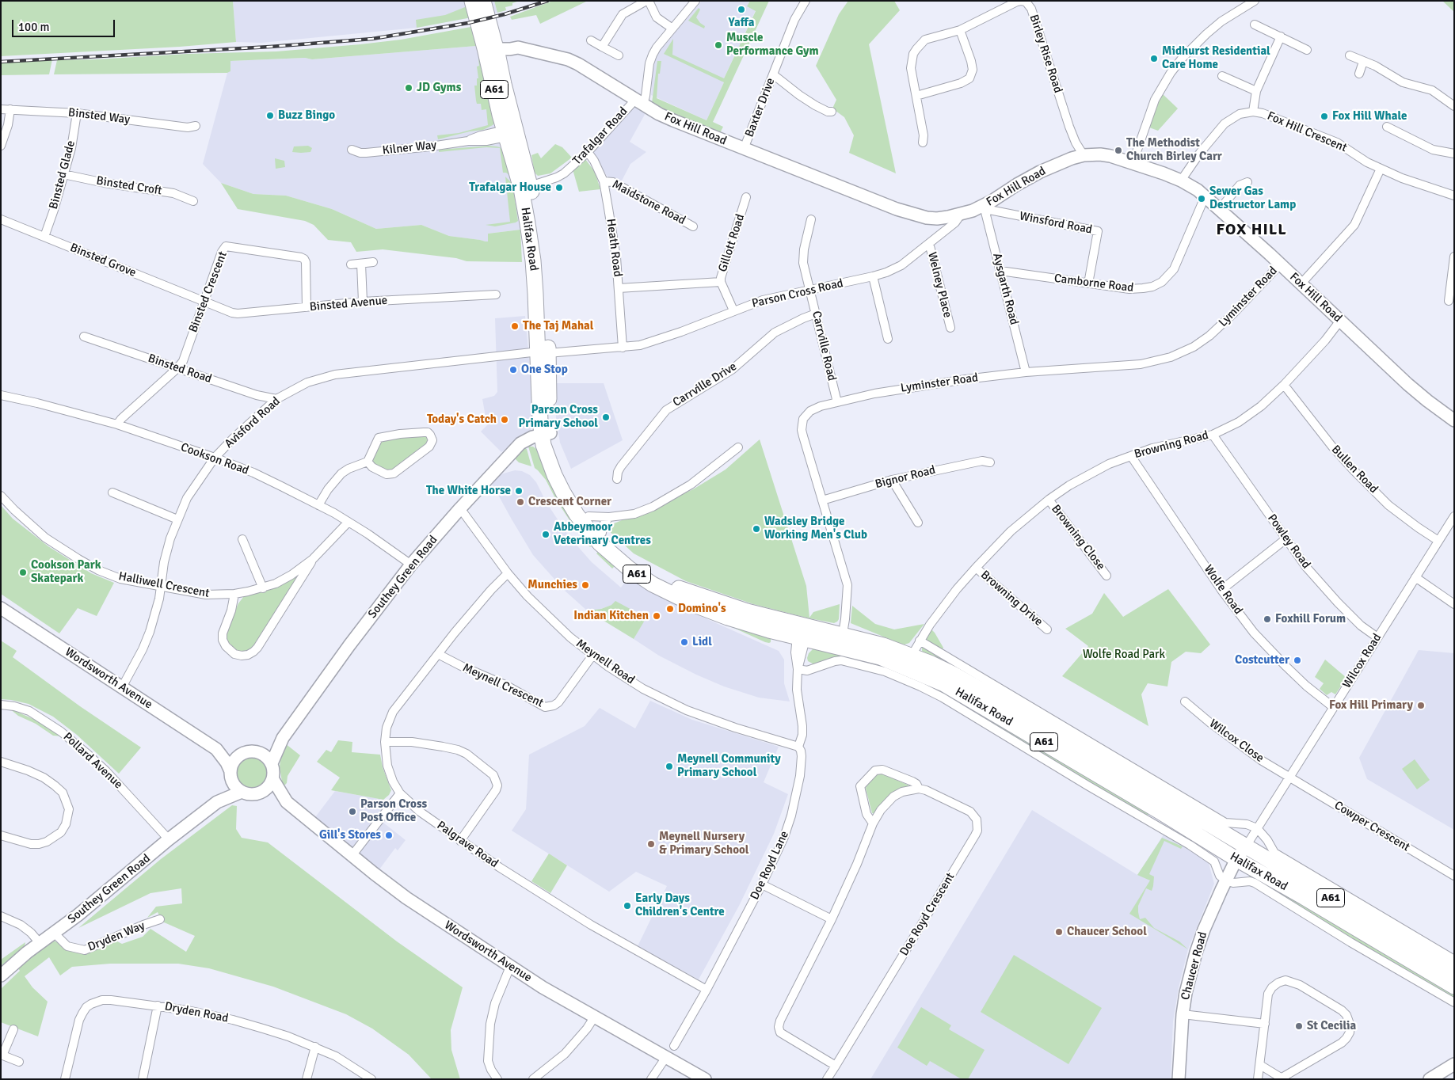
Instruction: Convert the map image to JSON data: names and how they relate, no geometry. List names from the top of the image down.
{
  "streets": {
    "highway": ["A61", "Halifax Road"],
    "street": [
      "Birley Rise Road",
      "Baxter Drive",
      "Binsted Way",
      "Fox Hill Road",
      "Fox Hill Crescent",
      "Trafalgar Road",
      "Kilner Way",
      "Binsted Glade",
      "Binsted Croft",
      "Maidstone Road",
      "Winsford Road",
      "Gillott Road",
      "Heath Road",
      "Binsted Grove",
      "Camborne Road",
      "Welney Place",
      "Aysgarth Road",
      "Binsted Crescent",
      "Parson Cross Road",
      "Lyminster Road",
      "Binsted Avenue",
      "Carrville Road",
      "Binsted Road",
      "Carrville Drive",
      "Avisford Road",
      "Browning Road",
      "Cookson Road",
      "Bullen Road",
      "Bignor Road",
      "Browning Close",
      "Powley Road",
      "Southey Green Road",
      "Halliwell Crescent",
      "Wolfe Road",
      "Browning Drive",
      "Wilcox Road",
      "Meynell Road",
      "Wordsworth Avenue",
      "Meynell Crescent",
      "Wilcox Close",
      "Pollard Avenue",
      "Cowper Crescent",
      "Palgrave Road",
      "Doe Royd Lane",
      "Doe Royd Crescent",
      "Dryden Way",
      "Chaucer Road",
      "Dryden Road"
    ]
  },
  "crossings": [
    ["Birley Rise Road", "Fox Hill Road"],
    ["A61", "Fox Hill Road"],
    ["A61", "Halifax Road"],
    ["Baxter Drive", "Fox Hill Road"],
    ["Binsted Way", "Binsted Glade"],
    ["Fox Hill Road", "Fox Hill Crescent"],
    ["Fox Hill Road", "Trafalgar Road"],
    ["Fox Hill Road", "Winsford Road"],
    ["Fox Hill Road", "Halifax Road"],
    ["Fox Hill Road", "Camborne Road"],
    ["Fox Hill Road", "Aysgarth Road"],
    ["Fox Hill Road", "Parson Cross Road"],
    ["Fox Hill Road", "Lyminster Road"],
    ["Fox Hill Road", "Browning Road"],
    ["Trafalgar Road", "Halifax Road"],
    ["Trafalgar Road", "Heath Road"],
    ["Kilner Way", "Halifax Road"],
    ["Binsted Glade", "Binsted Croft"],
    ["Binsted Glade", "Binsted Grove"],
    ["Maidstone Road", "Heath Road"],
    ["Winsford Road", "Camborne Road"],
    ["Winsford Road", "Aysgarth Road"],
    ["Halifax Road", "Parson Cross Road"],
    ["Halifax Road", "Lyminster Road"],
    ["Halifax Road", "Avisford Road"],
    ["Halifax Road", "Browning Road"],
    ["Halifax Road", "Southey Green Road"],
    ["Halifax Road", "Wilcox Road"],
    ["Halifax Road", "Doe Royd Lane"],
    ["Halifax Road", "Chaucer Road"],
    ["Gillott Road", "Parson Cross Road"],
    ["Heath Road", "Parson Cross Road"],
    ["Binsted Grove", "Binsted Crescent"],
    ["Binsted Grove", "Binsted Avenue"],
    ["Camborne Road", "Aysgarth Road"],
    ["Welney Place", "Parson Cross Road"],
    ["Aysgarth Road", "Lyminster Road"],
    ["Binsted Crescent", "Binsted Avenue"],
    ["Binsted Crescent", "Binsted Road"],
    ["Parson Cross Road", "Carrville Road"],
    ["Parson Cross Road", "Avisford Road"],
    ["Lyminster Road", "Carrville Road"],
    ["Lyminster Road", "Bignor Road"],
    ["Carrville Road", "Carrville Drive"],
    ["Binsted Road", "Avisford Road"],
    ["Avisford Road", "Cookson Road"],
    ["Avisford Road", "Halliwell Crescent"],
    ["Avisford Road", "Wordsworth Avenue"],
    ["Browning Road", "Bullen Road"],
    ["Browning Road", "Browning Close"],
    ["Browning Road", "Powley Road"],
    ["Browning Road", "Wolfe Road"],
    ["Browning Road", "Browning Drive"],
    ["Cookson Road", "Southey Green Road"],
    ["Cookson Road", "Halliwell Crescent"],
    ["Bullen Road", "Wilcox Road"],
    ["Powley Road", "Wilcox Road"],
    ["Southey Green Road", "Meynell Road"],
    ["Southey Green Road", "Wordsworth Avenue"],
    ["Southey Green Road", "Pollard Avenue"],
    ["Southey Green Road", "Dryden Way"],
    ["Wolfe Road", "Wilcox Road"],
    ["Wilcox Road", "Wilcox Close"],
    ["Wilcox Road", "Cowper Crescent"],
    ["Wilcox Road", "Chaucer Road"],
    ["Meynell Road", "Meynell Crescent"],
    ["Meynell Road", "Palgrave Road"],
    ["Meynell Road", "Doe Royd Lane"],
    ["Meynell Crescent", "Palgrave Road"],
    ["Wilcox Close", "Cowper Crescent"],
    ["Palgrave Road", "Doe Royd Lane"]
  ],
  "districts": ["FOX HILL"],
  "parks": ["Wolfe Road Park"],
  "places": [
    "Yaffa",
    "Muscle Performance Gym",
    "Midhurst Residential Care Home",
    "JD Gyms",
    "Buzz Bingo",
    "Fox Hill Whale",
    "The Methodist Church Birley Carr",
    "Trafalgar House",
    "Sewer Gas Destructor Lamp",
    "The Taj Mahal",
    "One Stop",
    "Parson Cross Primary School",
    "Today's Catch",
    "The White Horse",
    "Crescent Corner",
    "Wadsley Bridge Working Men's Club",
    "Abbeymoor Veterinary Centres",
    "Cookson Park Skatepark",
    "Munchies",
    "Domino's",
    "Indian Kitchen",
    "Foxhill Forum",
    "Lidl",
    "Costcutter",
    "Fox Hill Primary",
    "Meynell Community Primary School",
    "Parson Cross Post Office",
    "Gill's Stores",
    "Meynell Nursery & Primary School",
    "Early Days Children's Centre",
    "Chaucer School",
    "St Cecilia"
  ],
  "scale_bar": "100 m"
}
